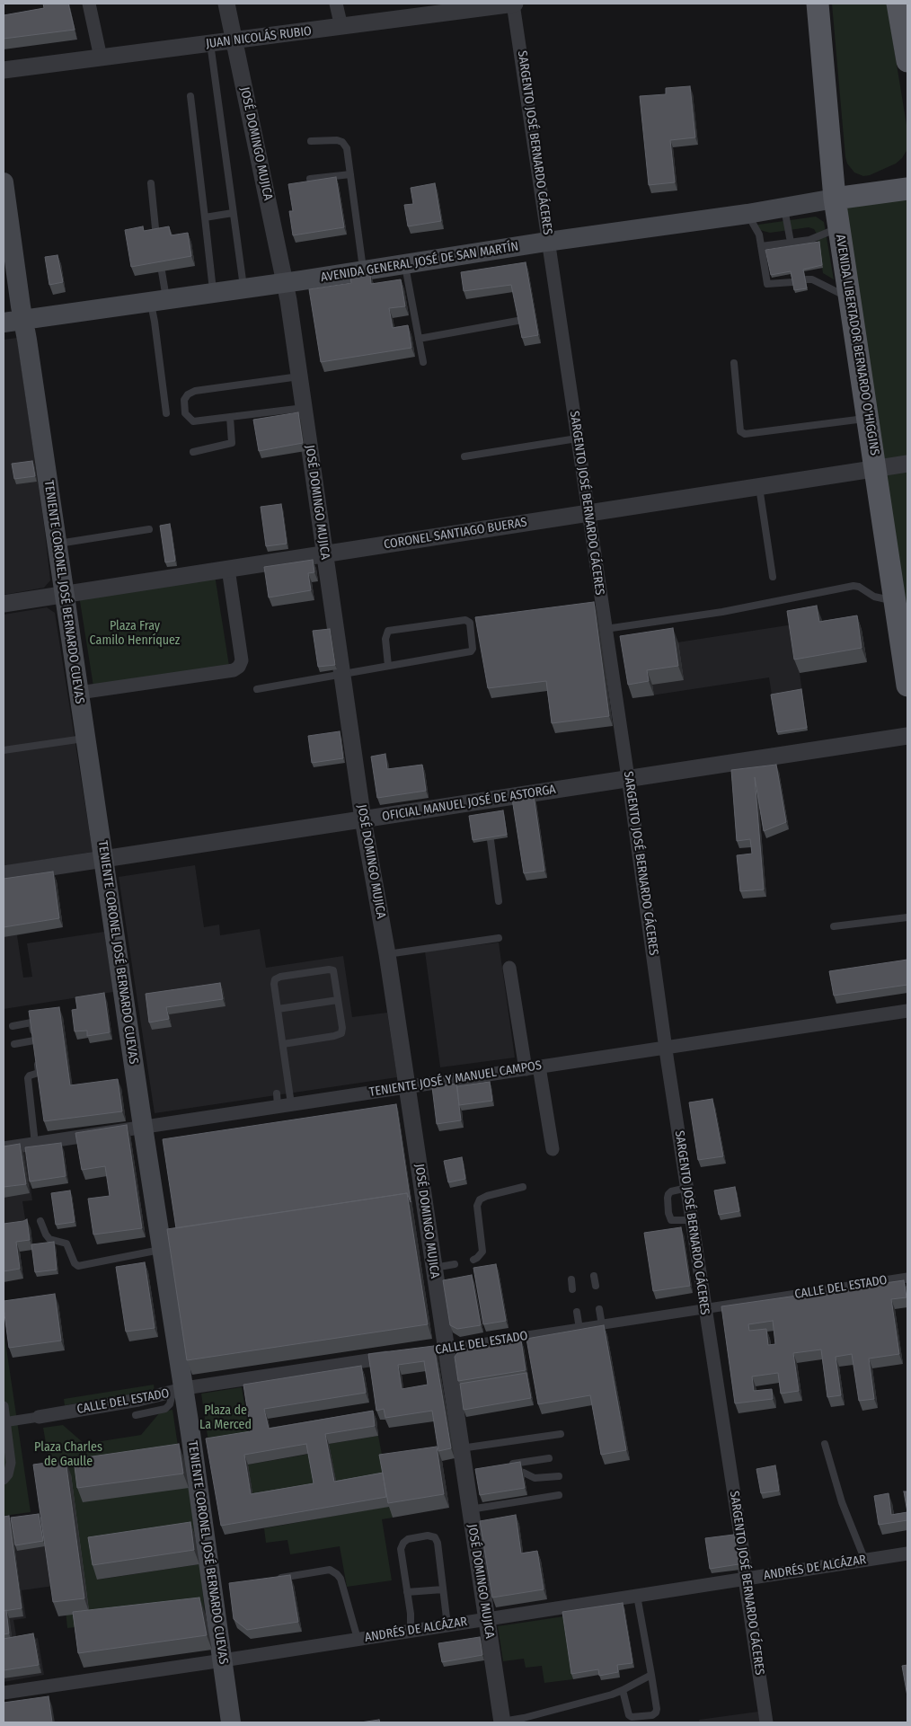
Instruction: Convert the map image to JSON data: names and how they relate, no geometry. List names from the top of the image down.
{
  "streets": {
    "main road": ["AVENIDA GENERAL JOSÉ DE SAN MARTÍN", "AVENIDA LIBERTADOR BERNARDO O'HIGGINS", "TENIENTE CORONEL JOSÉ BERNARDO CUEVAS"],
    "street": [
      "JUAN NICOLÁS RUBIO",
      "SARGENTO JOSÉ BERNARDO CÁCERES",
      "JOSÉ DOMINGO MUJICA",
      "CORONEL SANTIAGO BUERAS",
      "OFICIAL MANUEL JOSÉ DE ASTORGA",
      "TENIENTE JOSÉ Y MANUEL CAMPOS",
      "CALLE DEL ESTADO",
      "ANDRÉS DE ALCÁZAR"
    ]
  },
  "crossings": [
    ["JUAN NICOLÁS RUBIO", "SARGENTO JOSÉ BERNARDO CÁCERES"],
    ["JUAN NICOLÁS RUBIO", "JOSÉ DOMINGO MUJICA"],
    ["SARGENTO JOSÉ BERNARDO CÁCERES", "AVENIDA GENERAL JOSÉ DE SAN MARTÍN"],
    ["SARGENTO JOSÉ BERNARDO CÁCERES", "CORONEL SANTIAGO BUERAS"],
    ["SARGENTO JOSÉ BERNARDO CÁCERES", "OFICIAL MANUEL JOSÉ DE ASTORGA"],
    ["SARGENTO JOSÉ BERNARDO CÁCERES", "TENIENTE JOSÉ Y MANUEL CAMPOS"],
    ["SARGENTO JOSÉ BERNARDO CÁCERES", "CALLE DEL ESTADO"],
    ["SARGENTO JOSÉ BERNARDO CÁCERES", "ANDRÉS DE ALCÁZAR"],
    ["JOSÉ DOMINGO MUJICA", "AVENIDA GENERAL JOSÉ DE SAN MARTÍN"],
    ["JOSÉ DOMINGO MUJICA", "CORONEL SANTIAGO BUERAS"],
    ["JOSÉ DOMINGO MUJICA", "OFICIAL MANUEL JOSÉ DE ASTORGA"],
    ["JOSÉ DOMINGO MUJICA", "TENIENTE JOSÉ Y MANUEL CAMPOS"],
    ["JOSÉ DOMINGO MUJICA", "CALLE DEL ESTADO"],
    ["JOSÉ DOMINGO MUJICA", "ANDRÉS DE ALCÁZAR"],
    ["AVENIDA GENERAL JOSÉ DE SAN MARTÍN", "AVENIDA LIBERTADOR BERNARDO O'HIGGINS"],
    ["AVENIDA GENERAL JOSÉ DE SAN MARTÍN", "TENIENTE CORONEL JOSÉ BERNARDO CUEVAS"],
    ["AVENIDA LIBERTADOR BERNARDO O'HIGGINS", "CORONEL SANTIAGO BUERAS"],
    ["CORONEL SANTIAGO BUERAS", "TENIENTE CORONEL JOSÉ BERNARDO CUEVAS"],
    ["TENIENTE CORONEL JOSÉ BERNARDO CUEVAS", "OFICIAL MANUEL JOSÉ DE ASTORGA"],
    ["TENIENTE CORONEL JOSÉ BERNARDO CUEVAS", "TENIENTE JOSÉ Y MANUEL CAMPOS"],
    ["TENIENTE CORONEL JOSÉ BERNARDO CUEVAS", "CALLE DEL ESTADO"],
    ["TENIENTE CORONEL JOSÉ BERNARDO CUEVAS", "ANDRÉS DE ALCÁZAR"]
  ],
  "parks": ["Plaza Fray Camilo Henríquez", "Plaza de La Merced", "Plaza Charles de Gaulle"]
}
